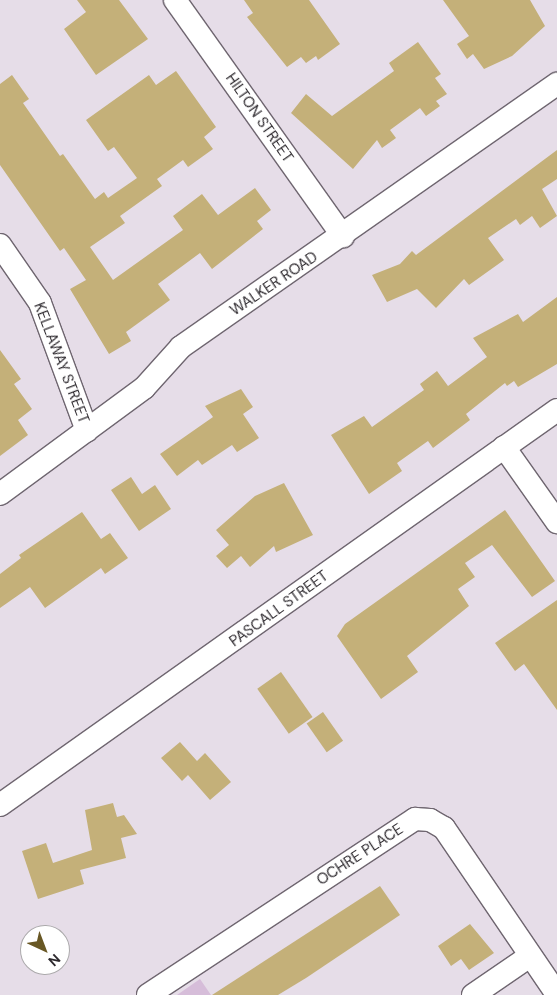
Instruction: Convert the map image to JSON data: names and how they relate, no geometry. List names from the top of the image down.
{
  "streets": {
    "street": [
      "HILTON STREET",
      "WALKER ROAD",
      "KELLAWAY STREET",
      "PASCALL STREET",
      "OCHRE PLACE"
    ]
  },
  "crossings": [
    ["HILTON STREET", "WALKER ROAD"],
    ["WALKER ROAD", "KELLAWAY STREET"]
  ],
  "north": "bottom right"
}
